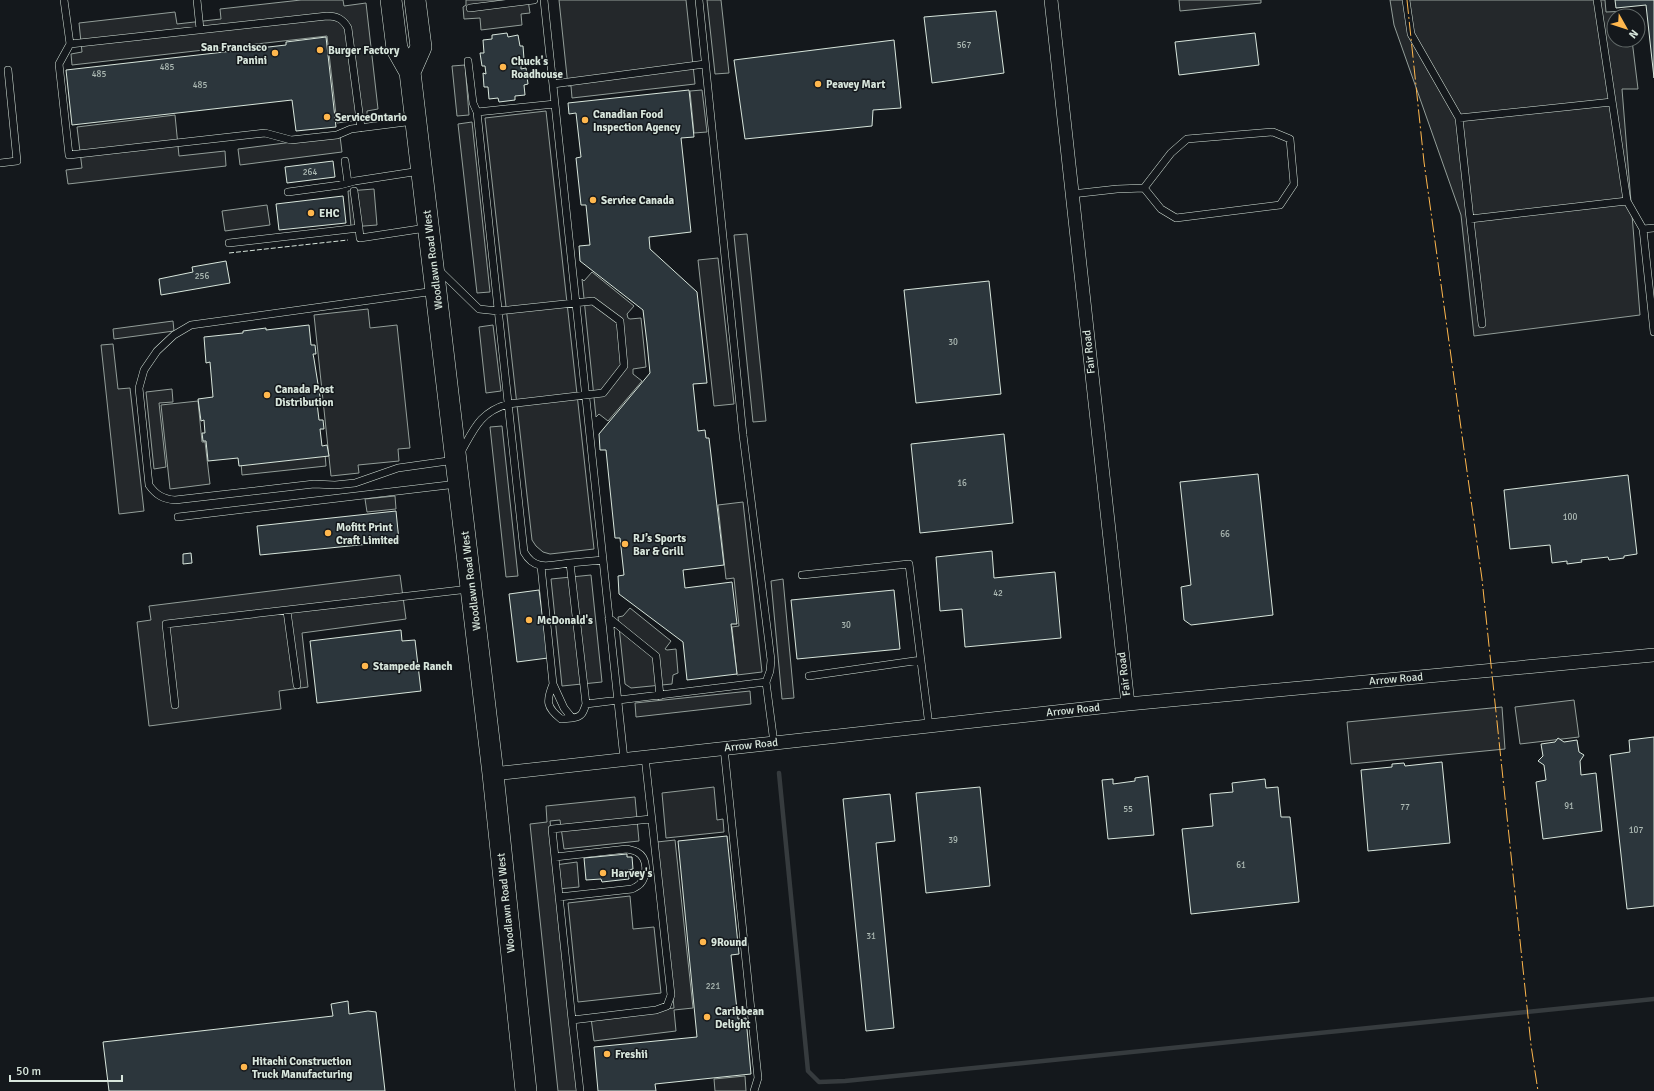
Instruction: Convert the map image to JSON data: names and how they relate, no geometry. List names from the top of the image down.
{
  "streets": {
    "main road": ["Woodlawn Road West"],
    "street": ["Fair Road", "Arrow Road"]
  },
  "crossings": [
    ["Woodlawn Road West", "Arrow Road"],
    ["Fair Road", "Arrow Road"]
  ],
  "places": [
    "Burger Factory",
    "San Francisco Panini",
    "Chuck's Roadhouse",
    "Peavey Mart",
    "ServiceOntario",
    "Canadian Food Inspection Agency",
    "Service Canada",
    "EHC",
    "Canada Post Distribution",
    "Mofitt Print Craft Limited",
    "RJ’s Sports Bar & Grill",
    "McDonald's",
    "Stampede Ranch",
    "Harvey's",
    "9Round",
    "Caribbean Delight",
    "Freshii",
    "Hitachi Construction Truck Manufacturing"
  ],
  "house_numbers": [
    "567",
    "485",
    "485",
    "485",
    "264",
    "256",
    "30",
    "16",
    "100",
    "66",
    "42",
    "30",
    "91",
    "77",
    "55",
    "107",
    "39",
    "61",
    "31",
    "221"
  ],
  "scale_bar": "50 m",
  "north": "bottom right"
}
